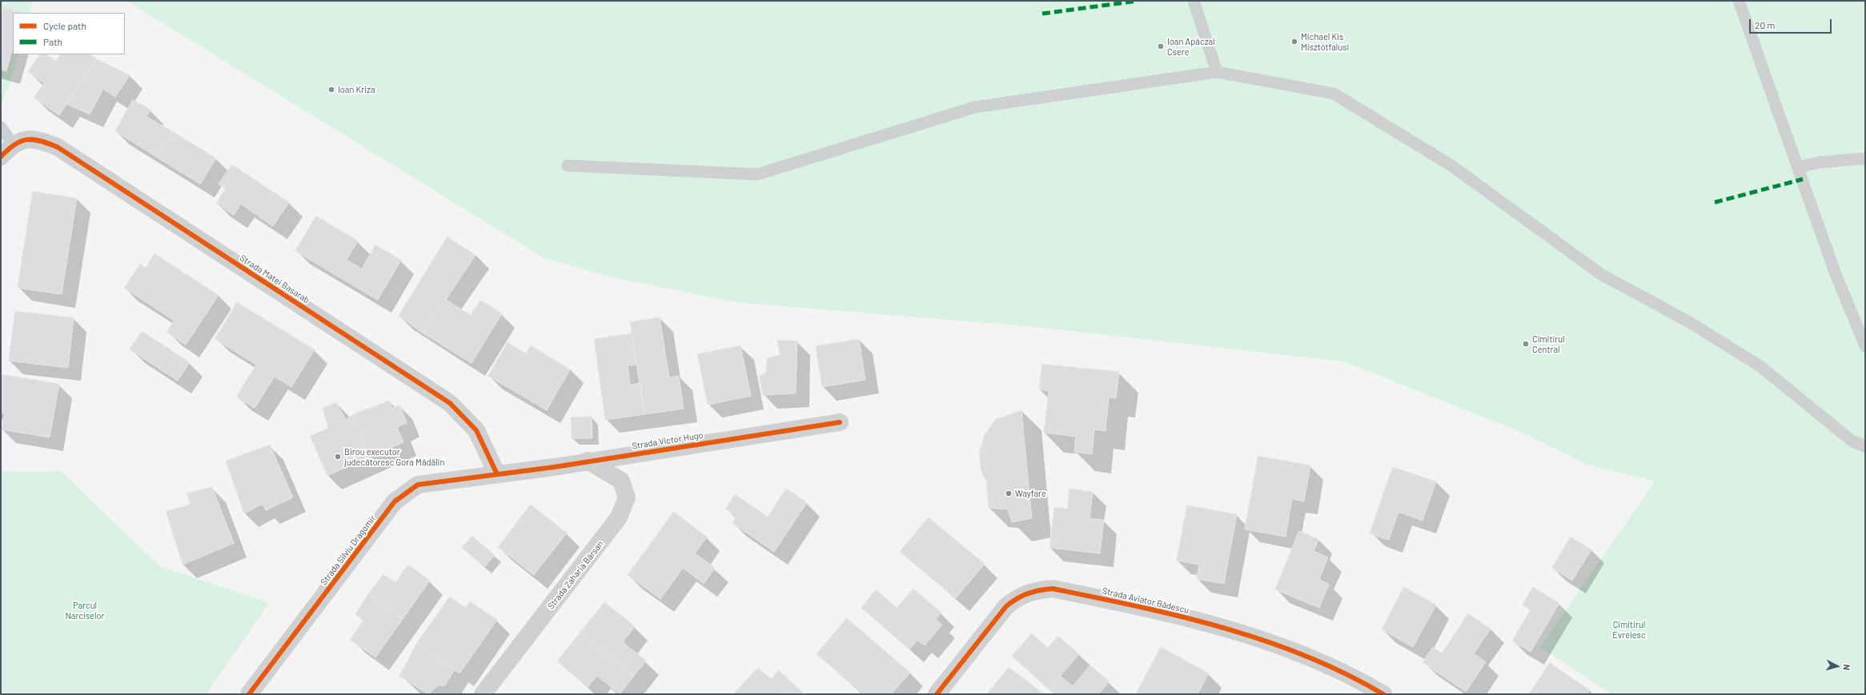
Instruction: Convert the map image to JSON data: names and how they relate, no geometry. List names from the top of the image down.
{
  "streets": {
    "street": [
      "Strada Matei Basarab",
      "Strada Victor Hugo",
      "Strada Silviu Dragomir",
      "Strada Zaharia Bârsan",
      "Strada Aviator Bădescu"
    ]
  },
  "crossings": [
    ["Strada Matei Basarab", "Strada Victor Hugo"],
    ["Strada Matei Basarab", "Strada Silviu Dragomir"],
    ["Strada Victor Hugo", "Strada Silviu Dragomir"],
    ["Strada Victor Hugo", "Strada Zaharia Bârsan"]
  ],
  "parks": ["Parcul Narciselor", "Cimitirul Evreiesc"],
  "places": [
    "Michael Kis Misztótfalusi",
    "Ioan Apáczai Csere",
    "Ioan Kriza",
    "Cimitirul Central",
    "Birou executor judecătoresc Gora Mădălin",
    "Wayfare"
  ],
  "legend": ["Cycle path", "Path"],
  "scale_bar": "20 m",
  "north": "right"
}
